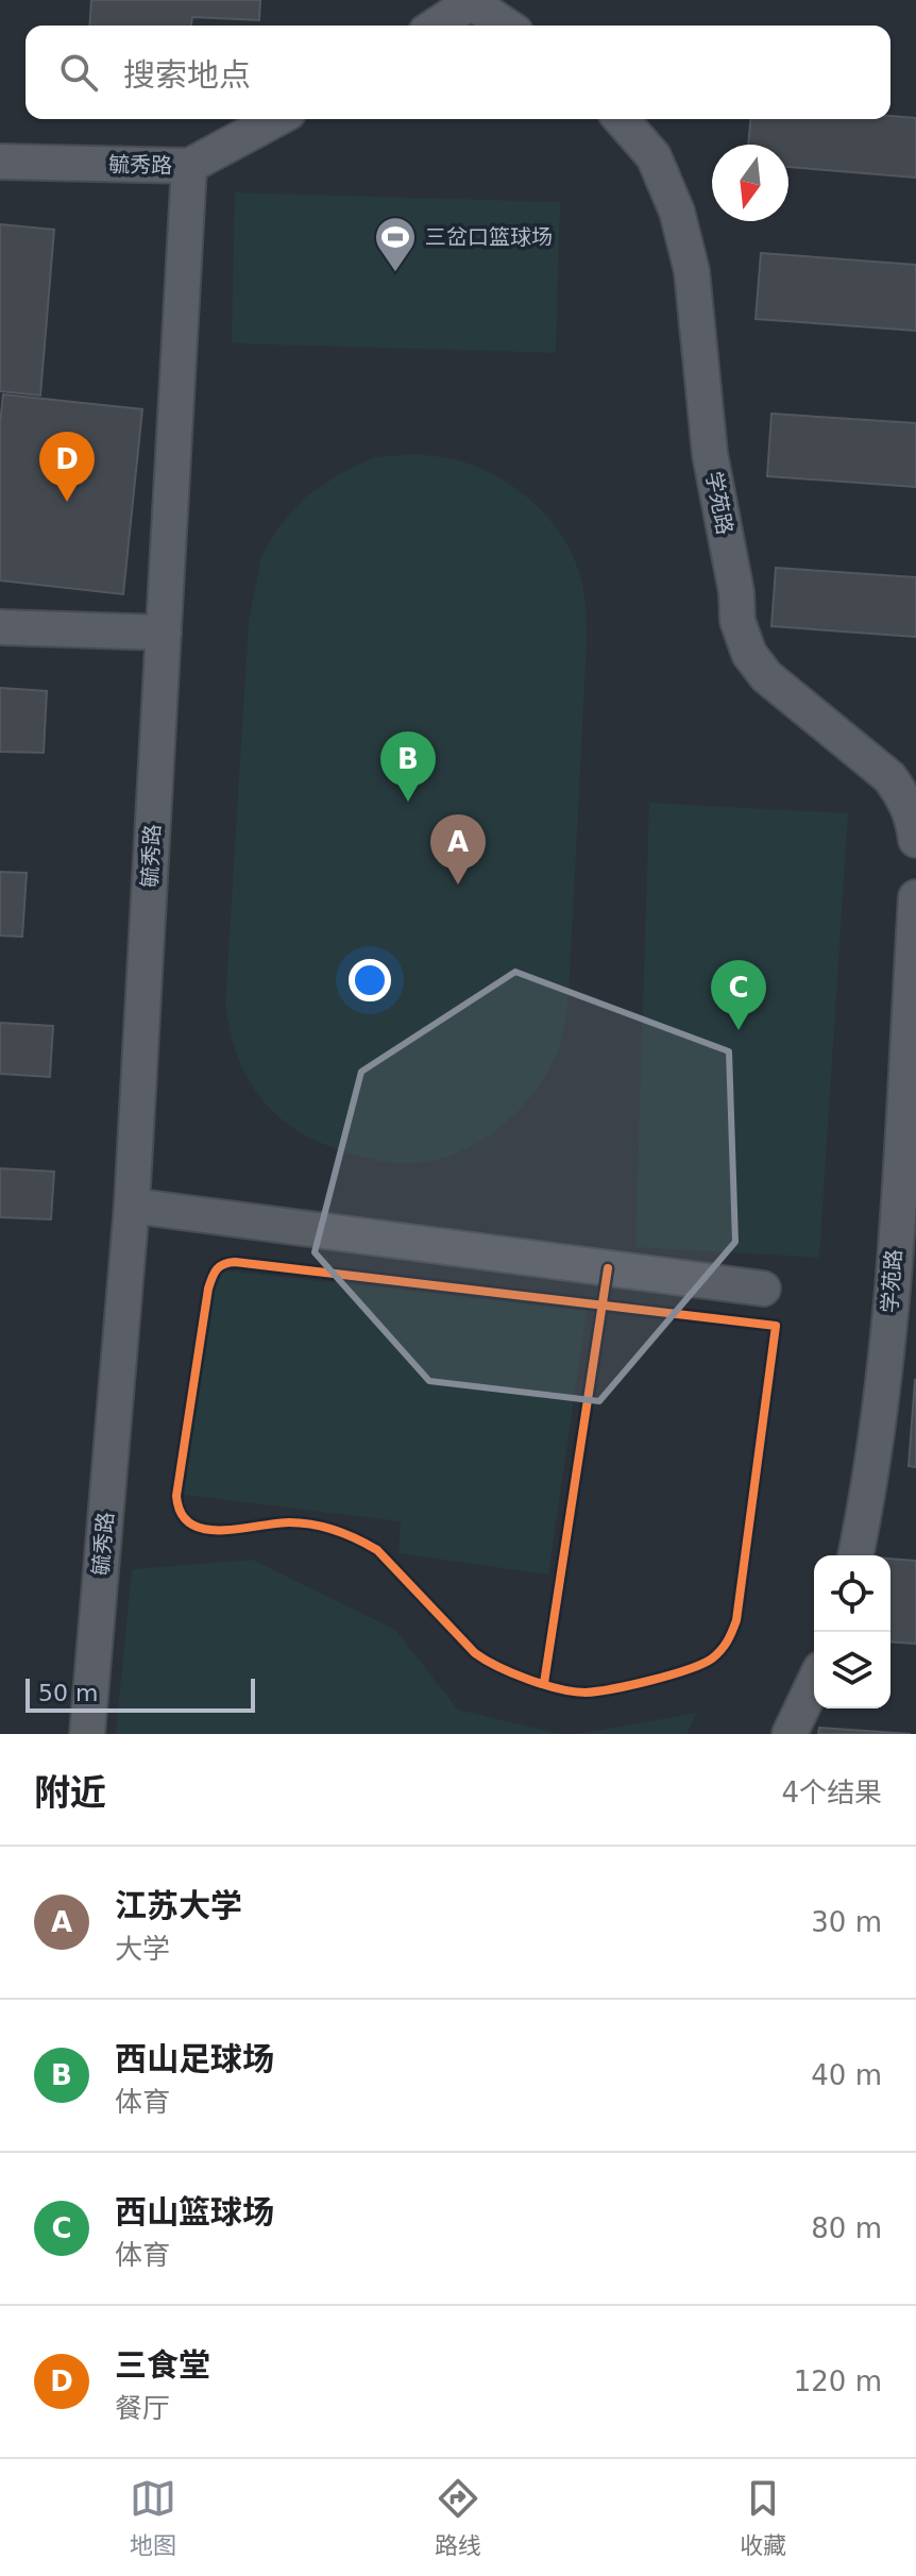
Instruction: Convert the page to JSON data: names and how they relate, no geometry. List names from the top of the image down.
{
  "streets": {
    "lane": ["毓秀路", "学苑路"]
  },
  "places": {
    "sports": ["三岔口篮球场"]
  },
  "scale_bar": "50 m",
  "north": "bottom",
  "page": {
    "search": "搜索地点",
    "pins": [
      "D",
      "B",
      "A",
      "C"
    ],
    "scale": "50 m",
    "heading": ["附近", "4个结果"],
    "list": [
      {
        "mark": "A",
        "name": "江苏大学",
        "note": "大学",
        "value": "30 m"
      },
      {
        "mark": "B",
        "name": "西山足球场",
        "note": "体育",
        "value": "40 m"
      },
      {
        "mark": "C",
        "name": "西山篮球场",
        "note": "体育",
        "value": "80 m"
      },
      {
        "mark": "D",
        "name": "三食堂",
        "note": "餐厅",
        "value": "120 m"
      }
    ],
    "nav": ["地图", "路线", "收藏"]
  }
}
